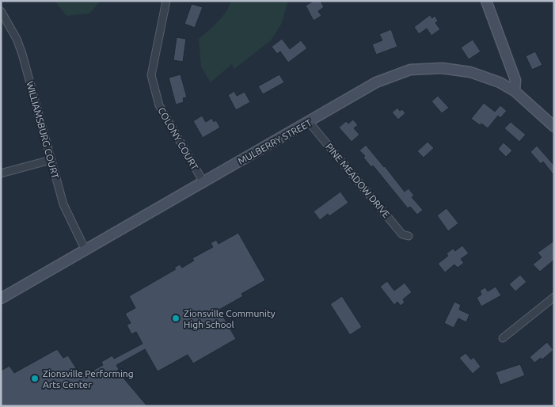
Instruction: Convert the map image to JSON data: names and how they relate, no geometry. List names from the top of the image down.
{
  "streets": {
    "street": [
      "WILLIAMSBURG COURT",
      "COLONY COURT",
      "MULBERRY STREET",
      "PINE MEADOW DRIVE"
    ]
  },
  "crossings": [
    ["WILLIAMSBURG COURT", "MULBERRY STREET"],
    ["COLONY COURT", "MULBERRY STREET"],
    ["MULBERRY STREET", "PINE MEADOW DRIVE"]
  ],
  "places": ["Zionsville Community High School", "Zionsville Performing Arts Center"]
}
